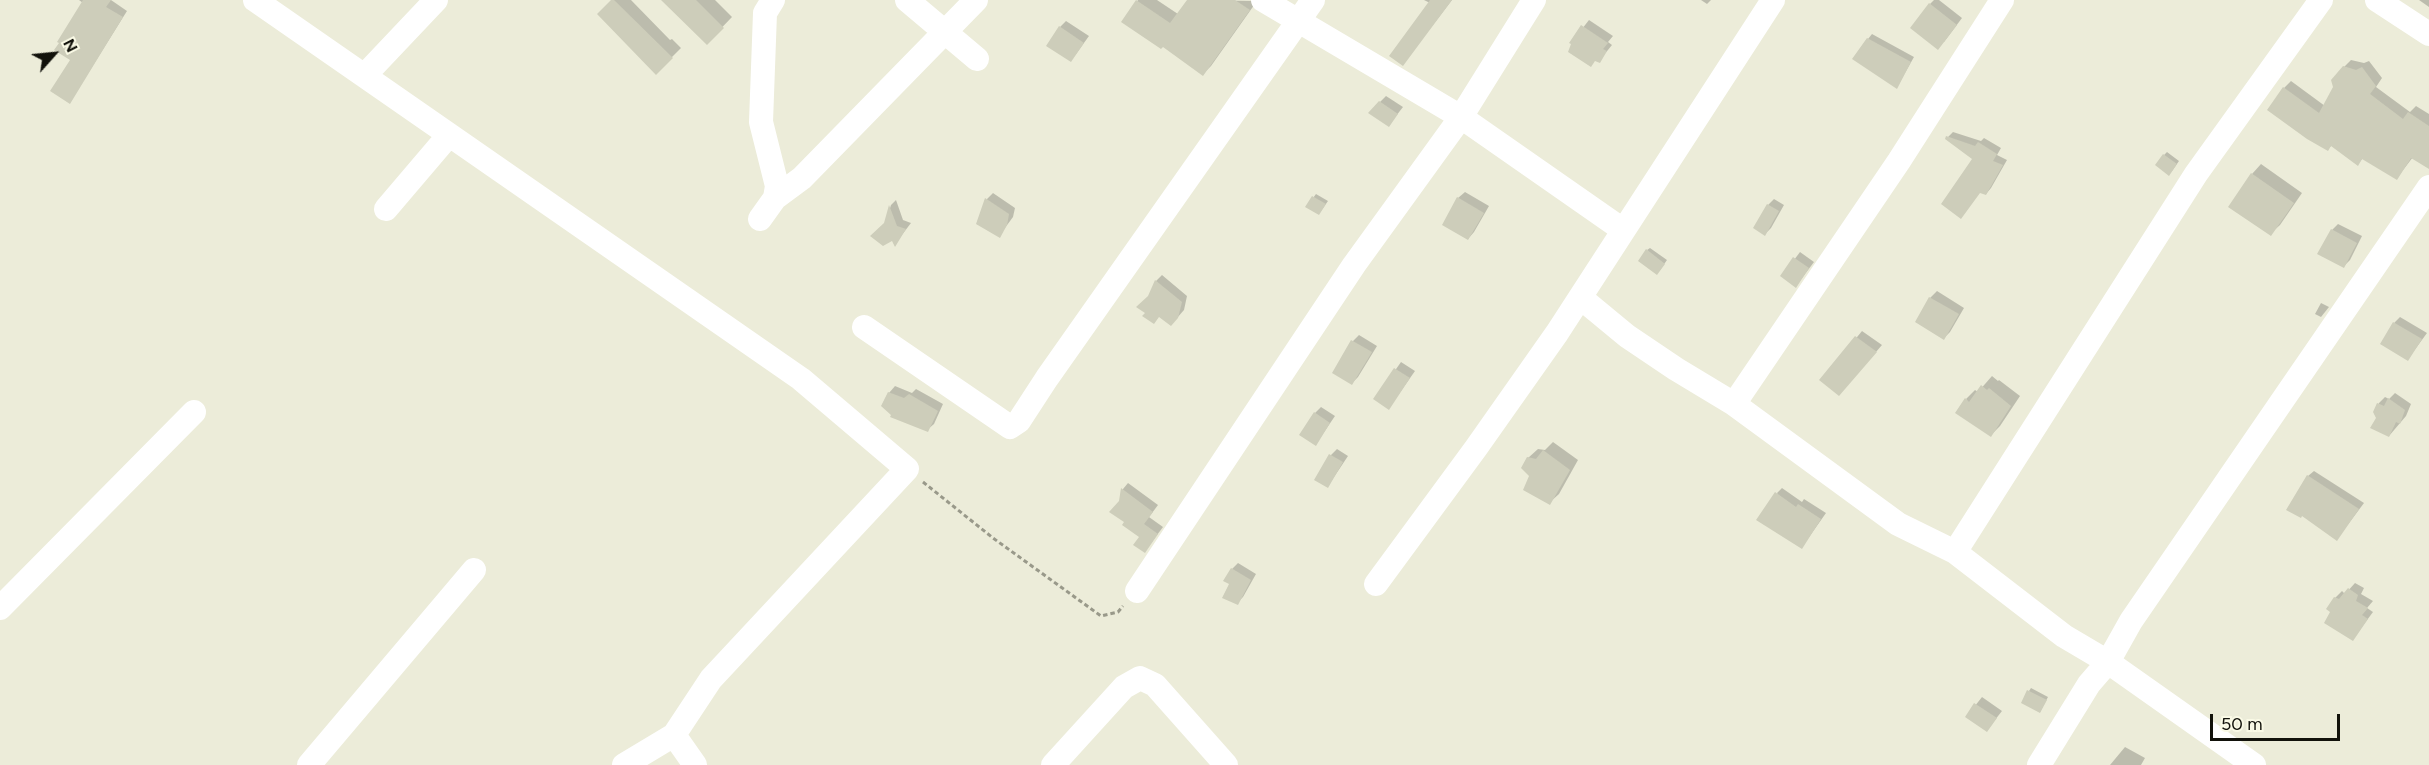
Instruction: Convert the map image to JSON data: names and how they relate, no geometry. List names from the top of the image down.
{
  "scale_bar": "50 m",
  "north": "top right"
}
